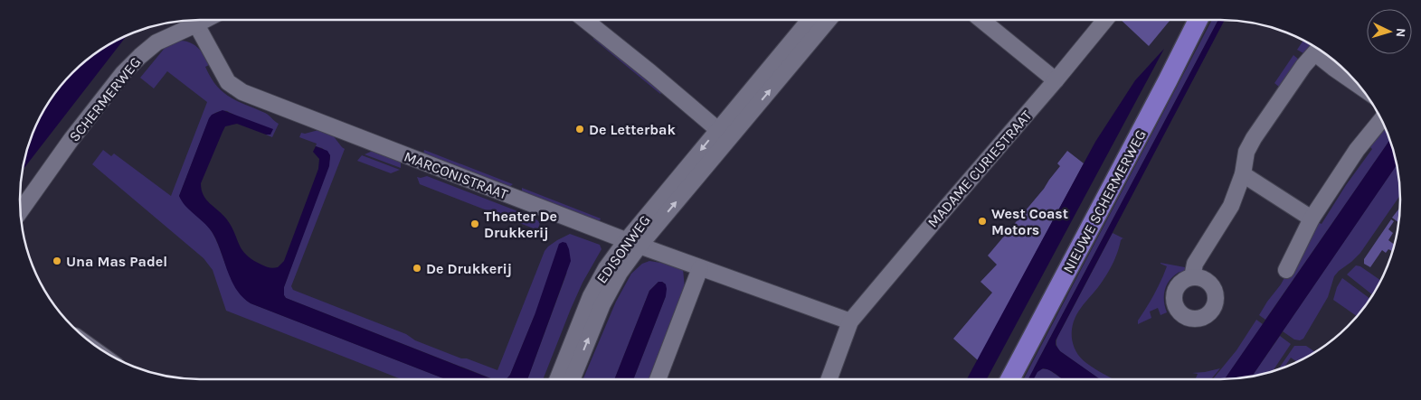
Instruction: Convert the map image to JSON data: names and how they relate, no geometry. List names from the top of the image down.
{
  "streets": {
    "main road": ["NIEUWE SCHERMERWEG"],
    "street": [
      "SCHERMERWEG",
      "MADAME CURIESTRAAT",
      "MARCONISTRAAT",
      "EDISONWEG"
    ]
  },
  "crossings": [
    ["SCHERMERWEG", "MARCONISTRAAT"],
    ["MADAME CURIESTRAAT", "MARCONISTRAAT"],
    ["MARCONISTRAAT", "EDISONWEG"]
  ],
  "places": [
    "De Letterbak",
    "West Coast Motors",
    "Theater De Drukkerij",
    "Una Mas Padel",
    "De Drukkerij"
  ],
  "north": "right"
}
